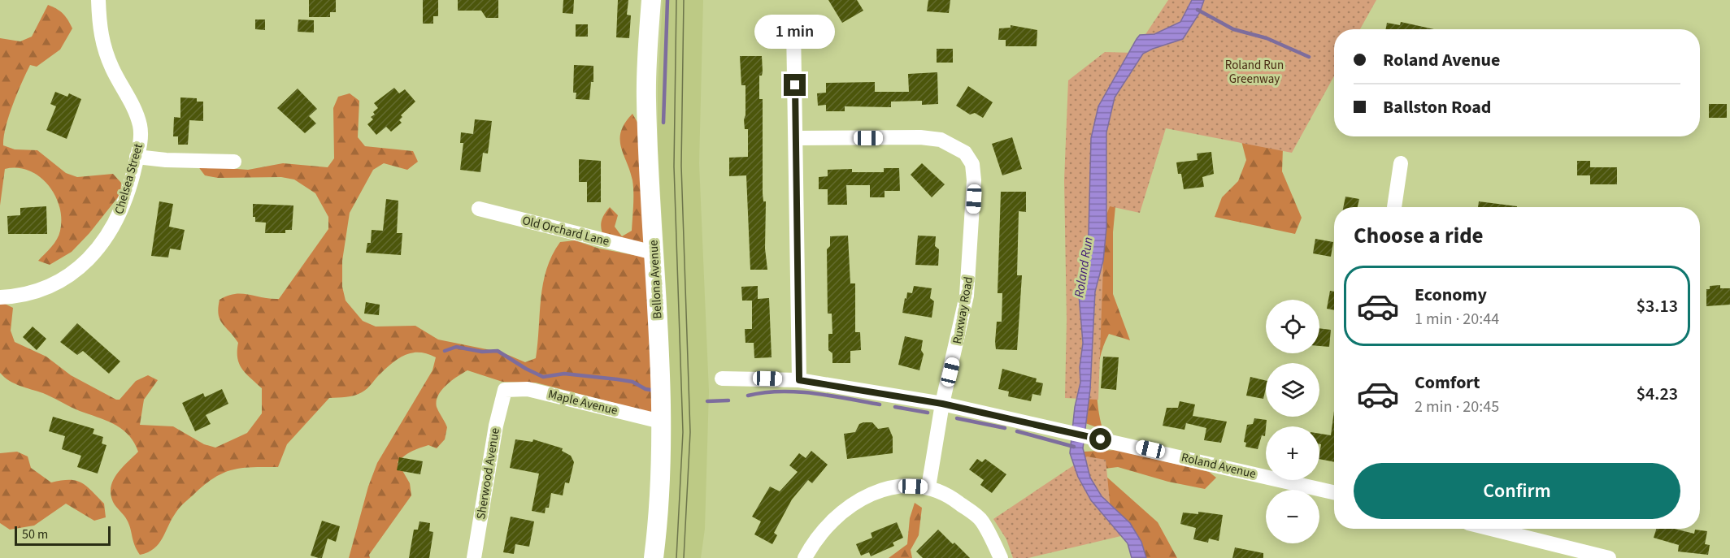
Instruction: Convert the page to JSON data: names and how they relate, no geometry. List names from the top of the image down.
{
  "streets": {
    "street": [
      "Chelsea Street",
      "Old Orchard Lane",
      "Bellona Avenue",
      "Ruxway Road",
      "Maple Avenue",
      "Roland Avenue",
      "Sherwood Avenue"
    ]
  },
  "crossings": [
    ["Old Orchard Lane", "Bellona Avenue"],
    ["Bellona Avenue", "Maple Avenue"],
    ["Ruxway Road", "Roland Avenue"],
    ["Maple Avenue", "Sherwood Avenue"]
  ],
  "water": ["Roland Run"],
  "parks": ["Roland Run Greenway"],
  "scale_bar": "50 m",
  "page": {
    "bubble": "1 min",
    "banner": ["Roland Avenue", "Ballston Road"],
    "heading": "Choose a ride",
    "list": [
      {
        "name": "Economy",
        "note": "1 min · 20:44",
        "value": "$3.13"
      },
      {
        "name": "Comfort",
        "note": "2 min · 20:45",
        "value": "$4.23"
      }
    ],
    "map_buttons": ["+", "−"],
    "buttons": "Confirm",
    "scale": "50 m"
  }
}
